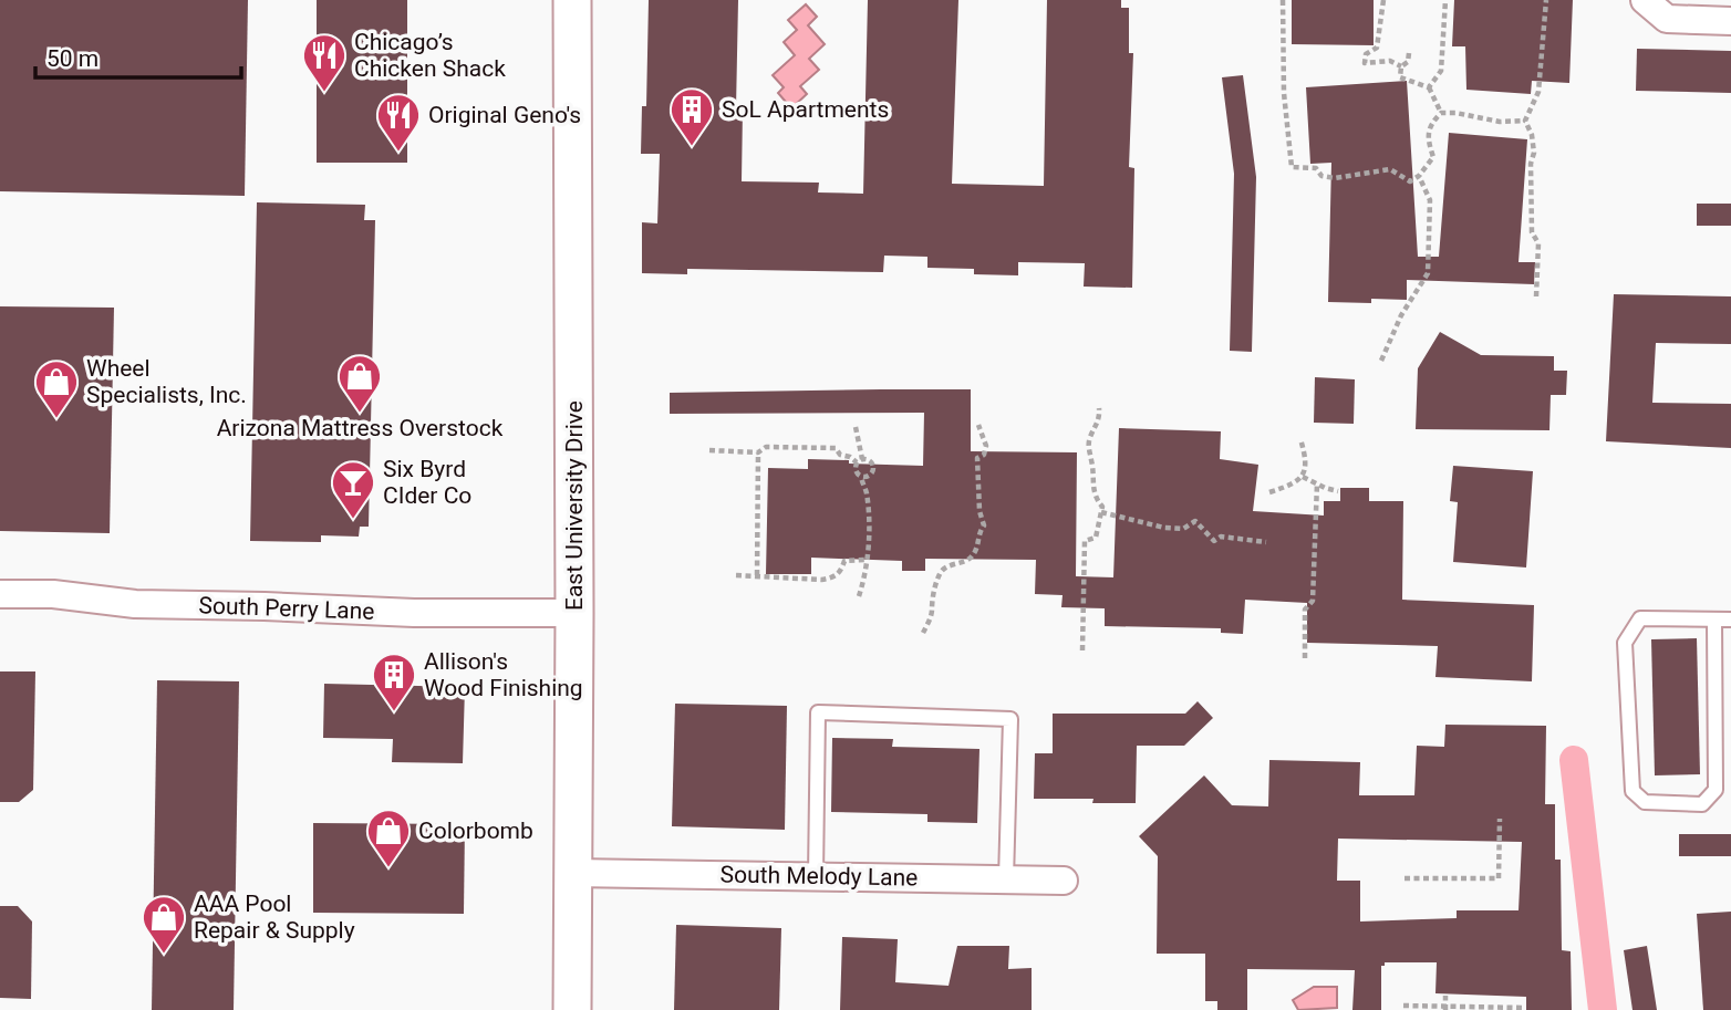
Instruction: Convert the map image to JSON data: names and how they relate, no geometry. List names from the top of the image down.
{
  "streets": {
    "main road": ["East University Drive"],
    "street": ["South Perry Lane", "South Melody Lane"]
  },
  "crossings": [
    ["East University Drive", "South Perry Lane"],
    ["East University Drive", "South Melody Lane"]
  ],
  "places": {
    "restaurant": ["Chicago’s Chicken Shack", "Original Geno's"],
    "building": ["SoL Apartments", "Allison's Wood Finishing"],
    "shop": [
      "Arizona Mattress Overstock",
      "Wheel Specialists, Inc.",
      "Colorbomb",
      "AAA Pool Repair & Supply"
    ],
    "bar": ["Six Byrd CIder Co"]
  },
  "scale_bar": "50 m"
}
